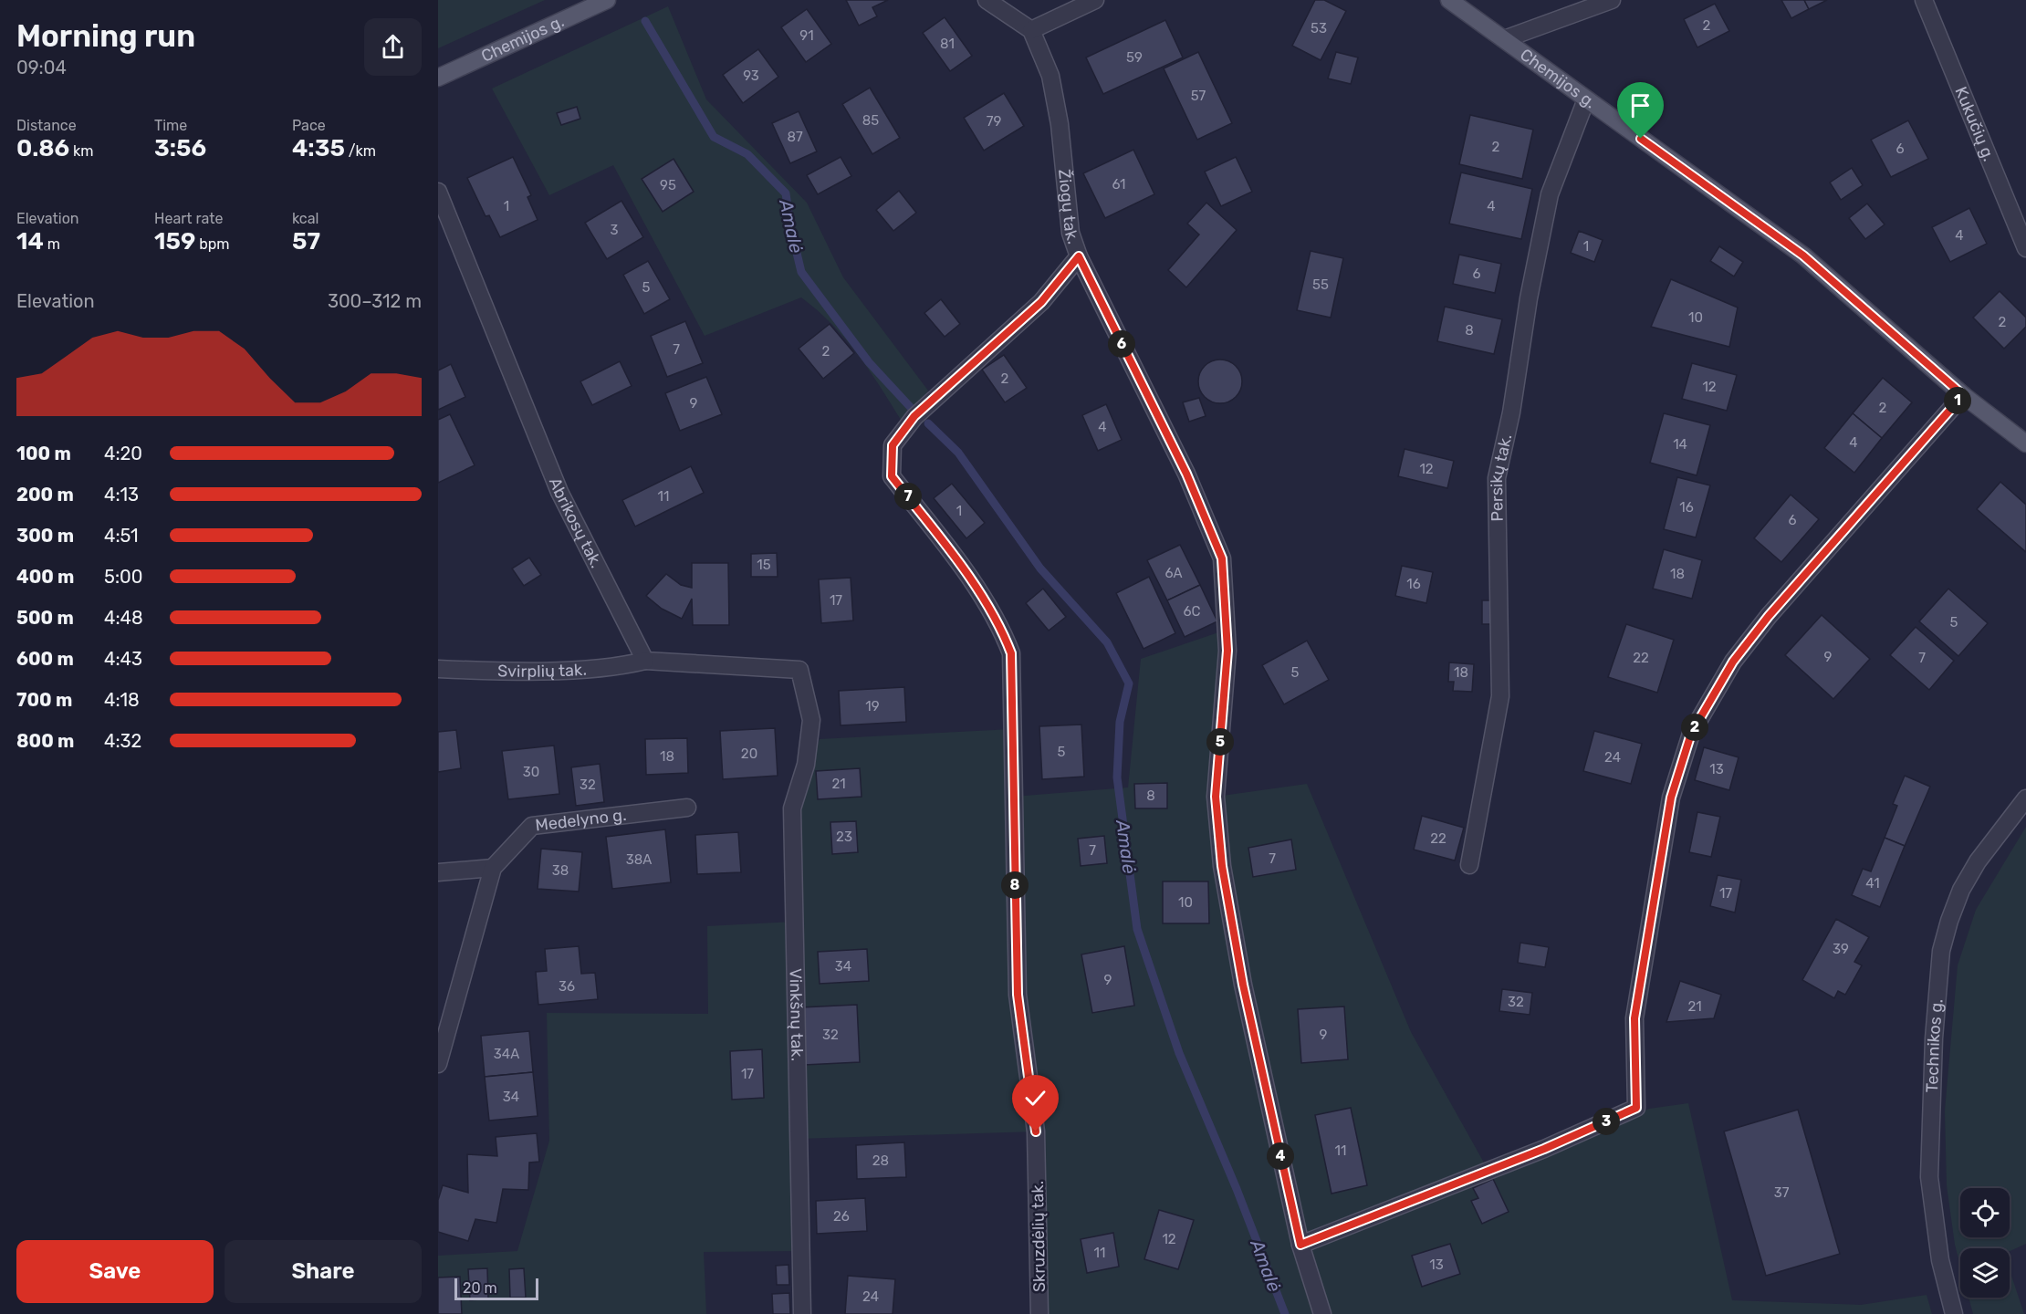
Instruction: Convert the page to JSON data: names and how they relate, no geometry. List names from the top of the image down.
{
  "streets": {
    "main road": ["Chemijos g."],
    "street": [
      "Kukučių g.",
      "Žiogų tak.",
      "Persikų tak.",
      "Abrikosų tak.",
      "Svirplių tak.",
      "Medelyno g.",
      "Vinkšnų tak.",
      "Technikos g.",
      "Skruzdėlių tak."
    ]
  },
  "crossings": [
    ["Chemijos g.", "Persikų tak."],
    ["Žiogų tak.", "Skruzdėlių tak."],
    ["Abrikosų tak.", "Svirplių tak."],
    ["Abrikosų tak.", "Vinkšnų tak."],
    ["Svirplių tak.", "Vinkšnų tak."]
  ],
  "water": ["Amalė"],
  "house_numbers": [
    "2",
    "53",
    "91",
    "81",
    "59",
    "93",
    "57",
    "85",
    "79",
    "87",
    "2",
    "6",
    "61",
    "95",
    "1",
    "4",
    "3",
    "4",
    "1",
    "6",
    "55",
    "5",
    "10",
    "2",
    "8",
    "7",
    "2",
    "2",
    "12",
    "9",
    "2",
    "4",
    "4",
    "14",
    "12",
    "11",
    "16",
    "1",
    "6",
    "15",
    "6A",
    "18",
    "16",
    "17",
    "6C",
    "5",
    "9",
    "22",
    "7",
    "5",
    "18",
    "19",
    "5",
    "20",
    "18",
    "24",
    "13",
    "30",
    "21",
    "32",
    "8",
    "23",
    "22",
    "7",
    "7",
    "38A",
    "38",
    "41",
    "17",
    "10",
    "39",
    "34",
    "9",
    "36",
    "32",
    "21",
    "32",
    "9",
    "34A",
    "17",
    "34",
    "11",
    "28",
    "37",
    "26",
    "12",
    "11",
    "13",
    "24"
  ],
  "scale_bar": "20 m",
  "page": {
    "heading": ["Morning run", "09:04"],
    "stats": [
      ["Distance", "0.86 km"],
      ["Time", "3:56"],
      ["Pace", "4:35 /km"],
      ["Elevation", "14 m"],
      ["Heart rate", "159 bpm"],
      ["kcal", "57"]
    ],
    "chart": ["Elevation", "300–312 m"],
    "pins": [
      "6",
      "1",
      "7",
      "2",
      "5",
      "8",
      "3",
      "4"
    ],
    "list": [
      {
        "name": "100 m",
        "note": "4:20"
      },
      {
        "name": "200 m",
        "note": "4:13"
      },
      {
        "name": "300 m",
        "note": "4:51"
      },
      {
        "name": "400 m",
        "note": "5:00"
      },
      {
        "name": "500 m",
        "note": "4:48"
      },
      {
        "name": "600 m",
        "note": "4:43"
      },
      {
        "name": "700 m",
        "note": "4:18"
      },
      {
        "name": "800 m",
        "note": "4:32"
      }
    ],
    "buttons": ["Save", "Share"],
    "scale": "20 m"
  }
}
